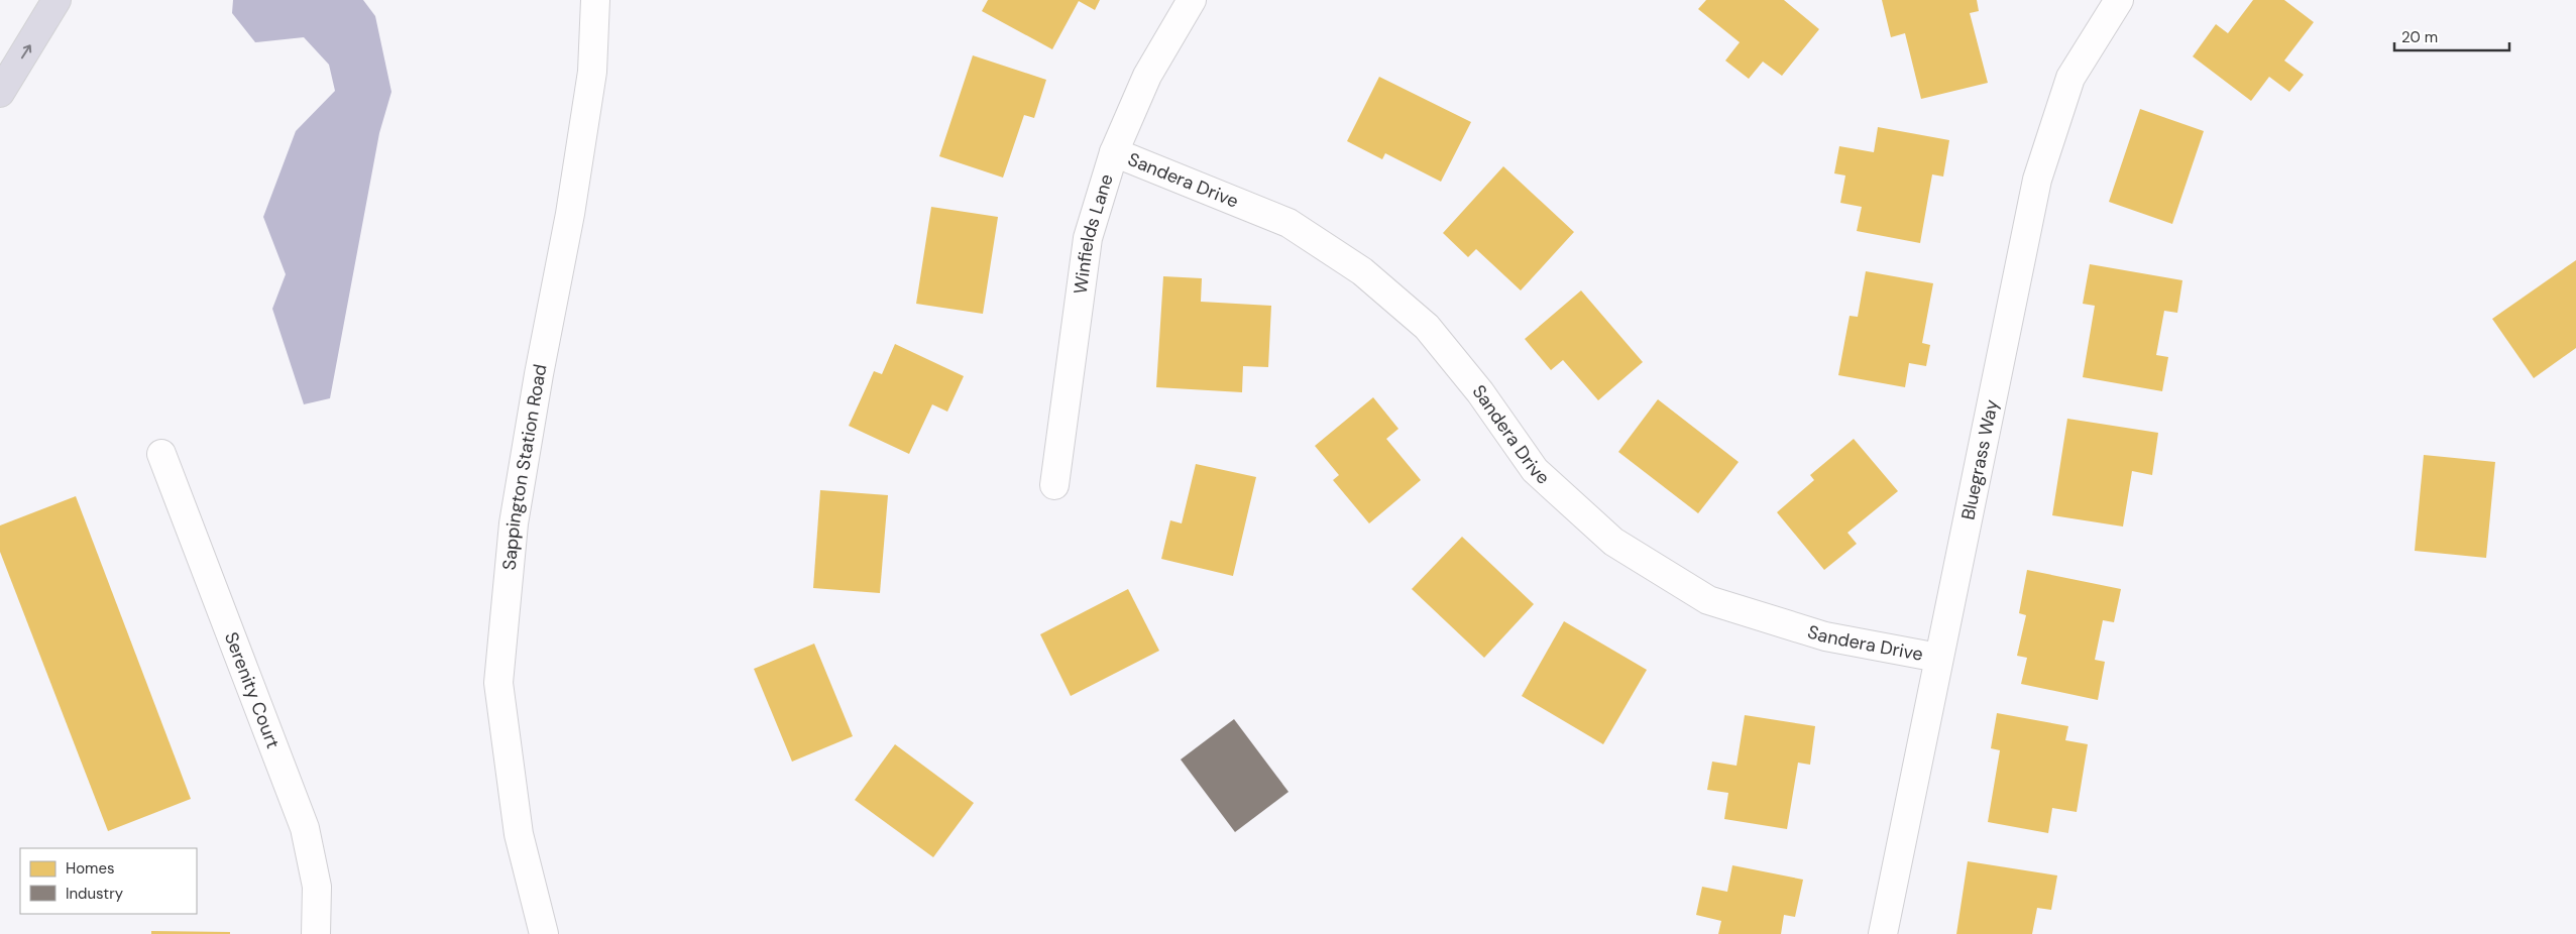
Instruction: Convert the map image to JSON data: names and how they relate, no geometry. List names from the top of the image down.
{
  "streets": {
    "street": [
      "Sandera Drive",
      "Winfields Lane",
      "Bluegrass Way",
      "Sappington Station Road",
      "Serenity Court"
    ]
  },
  "crossings": [
    ["Sandera Drive", "Winfields Lane"],
    ["Sandera Drive", "Bluegrass Way"]
  ],
  "legend": ["Homes", "Industry"],
  "scale_bar": "20 m"
}
